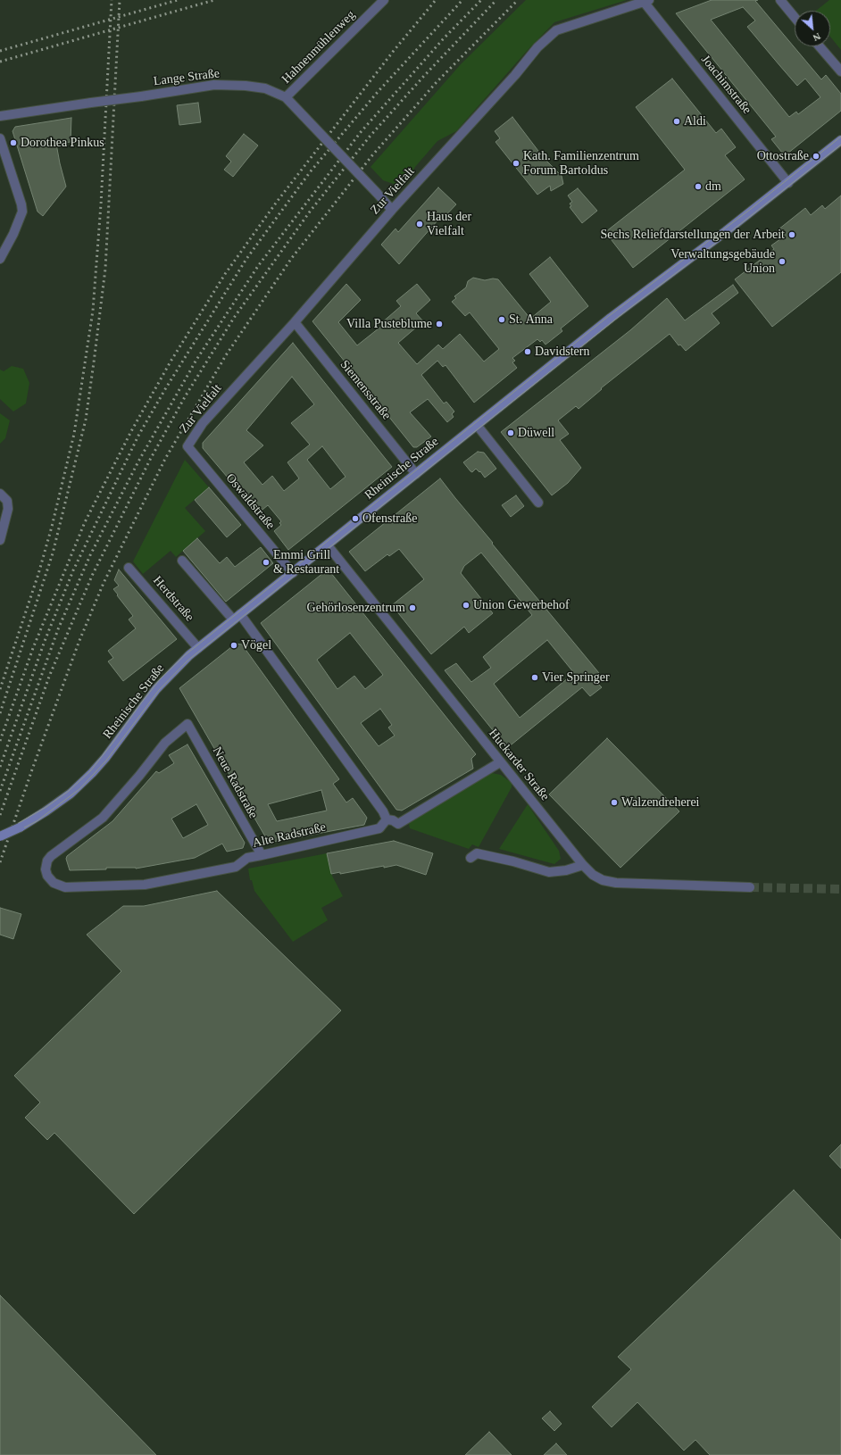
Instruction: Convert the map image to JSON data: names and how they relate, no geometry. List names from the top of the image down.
{
  "streets": {
    "main road": ["Rheinische Straße"],
    "street": [
      "Hahnenmühlenweg",
      "Lange Straße",
      "Joachimstraße",
      "Zur Vielfalt",
      "Siemensstraße",
      "Oswaldstraße",
      "Herdstraße",
      "Huckarder Straße",
      "Neue Radstraße",
      "Alte Radstraße"
    ]
  },
  "crossings": [
    ["Hahnenmühlenweg", "Lange Straße"],
    ["Lange Straße", "Zur Vielfalt"],
    ["Joachimstraße", "Zur Vielfalt"],
    ["Joachimstraße", "Rheinische Straße"],
    ["Zur Vielfalt", "Siemensstraße"],
    ["Zur Vielfalt", "Oswaldstraße"],
    ["Siemensstraße", "Rheinische Straße"],
    ["Rheinische Straße", "Oswaldstraße"],
    ["Rheinische Straße", "Herdstraße"],
    ["Rheinische Straße", "Huckarder Straße"],
    ["Neue Radstraße", "Alte Radstraße"]
  ],
  "places": [
    "Aldi",
    "Dorothea Pinkus",
    "Ottostraße",
    "Kath. Familienzentrum Forum Bartoldus",
    "dm",
    "Haus der Vielfalt",
    "Sechs Reliefdarstellungen der Arbeit",
    "Verwaltungsgebäude Union",
    "St. Anna",
    "Villa Pusteblume",
    "Davidstern",
    "Düwell",
    "Ofenstraße",
    "Emmi Grill & Restaurant",
    "Union Gewerbehof",
    "Gehörlosenzentrum",
    "Vögel",
    "Vier Springer",
    "Walzendreherei"
  ],
  "north": "bottom right"
}
